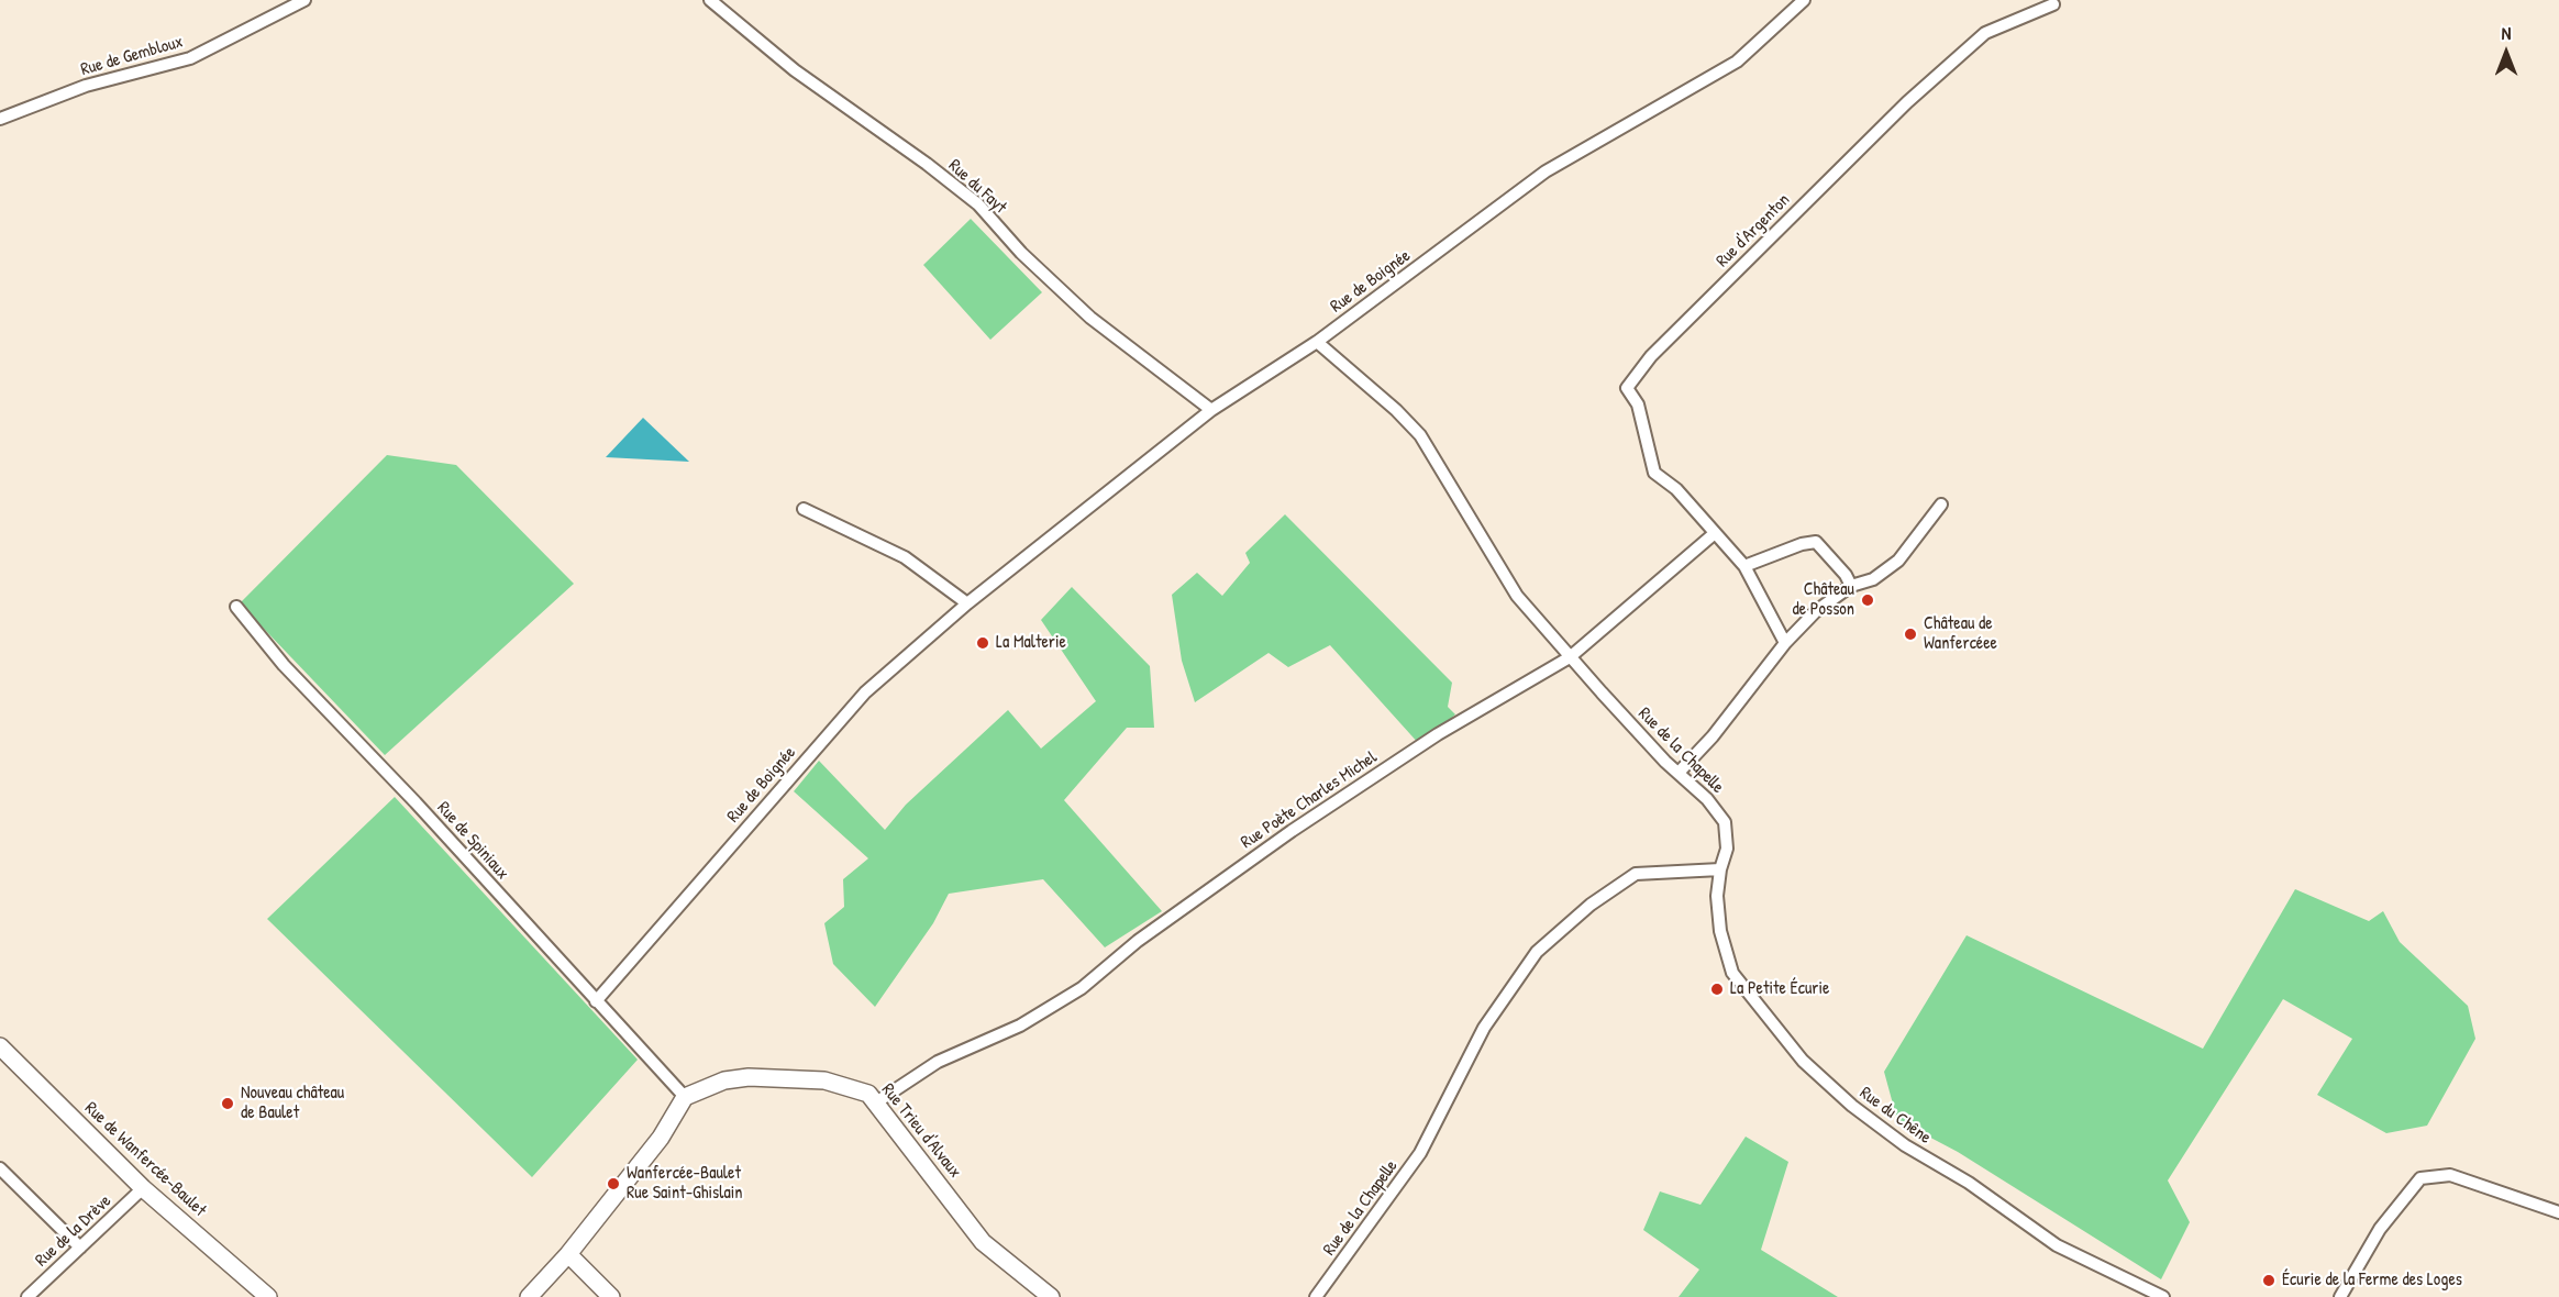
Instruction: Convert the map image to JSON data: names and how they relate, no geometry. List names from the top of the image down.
{
  "streets": {
    "main road": ["Rue Trieu d'Alvaux", "Rue de Wanfercée-Baulet"],
    "street": [
      "Rue de Gembloux",
      "Rue du Fayt",
      "Rue d'Argenton",
      "Rue de Boignée",
      "Rue de la Chapelle",
      "Rue Poète Charles Michel",
      "Rue de Spiniaux",
      "Rue du Chêne",
      "Rue de la Drève"
    ]
  },
  "crossings": [
    ["Rue du Fayt", "Rue de Boignée"],
    ["Rue d'Argenton", "Rue Poète Charles Michel"],
    ["Rue de Boignée", "Rue de la Chapelle"],
    ["Rue de Boignée", "Rue de Spiniaux"],
    ["Rue de la Chapelle", "Rue Poète Charles Michel"],
    ["Rue de la Chapelle", "Rue du Chêne"],
    ["Rue Poète Charles Michel", "Rue Trieu d'Alvaux"],
    ["Rue de Spiniaux", "Rue Trieu d'Alvaux"],
    ["Rue de Wanfercée-Baulet", "Rue de la Drève"]
  ],
  "places": [
    "Château de Posson",
    "Château de Wanfercéee",
    "La Malterie",
    "La Petite Écurie",
    "Nouveau château de Baulet",
    "Wanfercée-Baulet Rue Saint-Ghislain",
    "Écurie de la Ferme des Loges"
  ],
  "north": "top"
}
